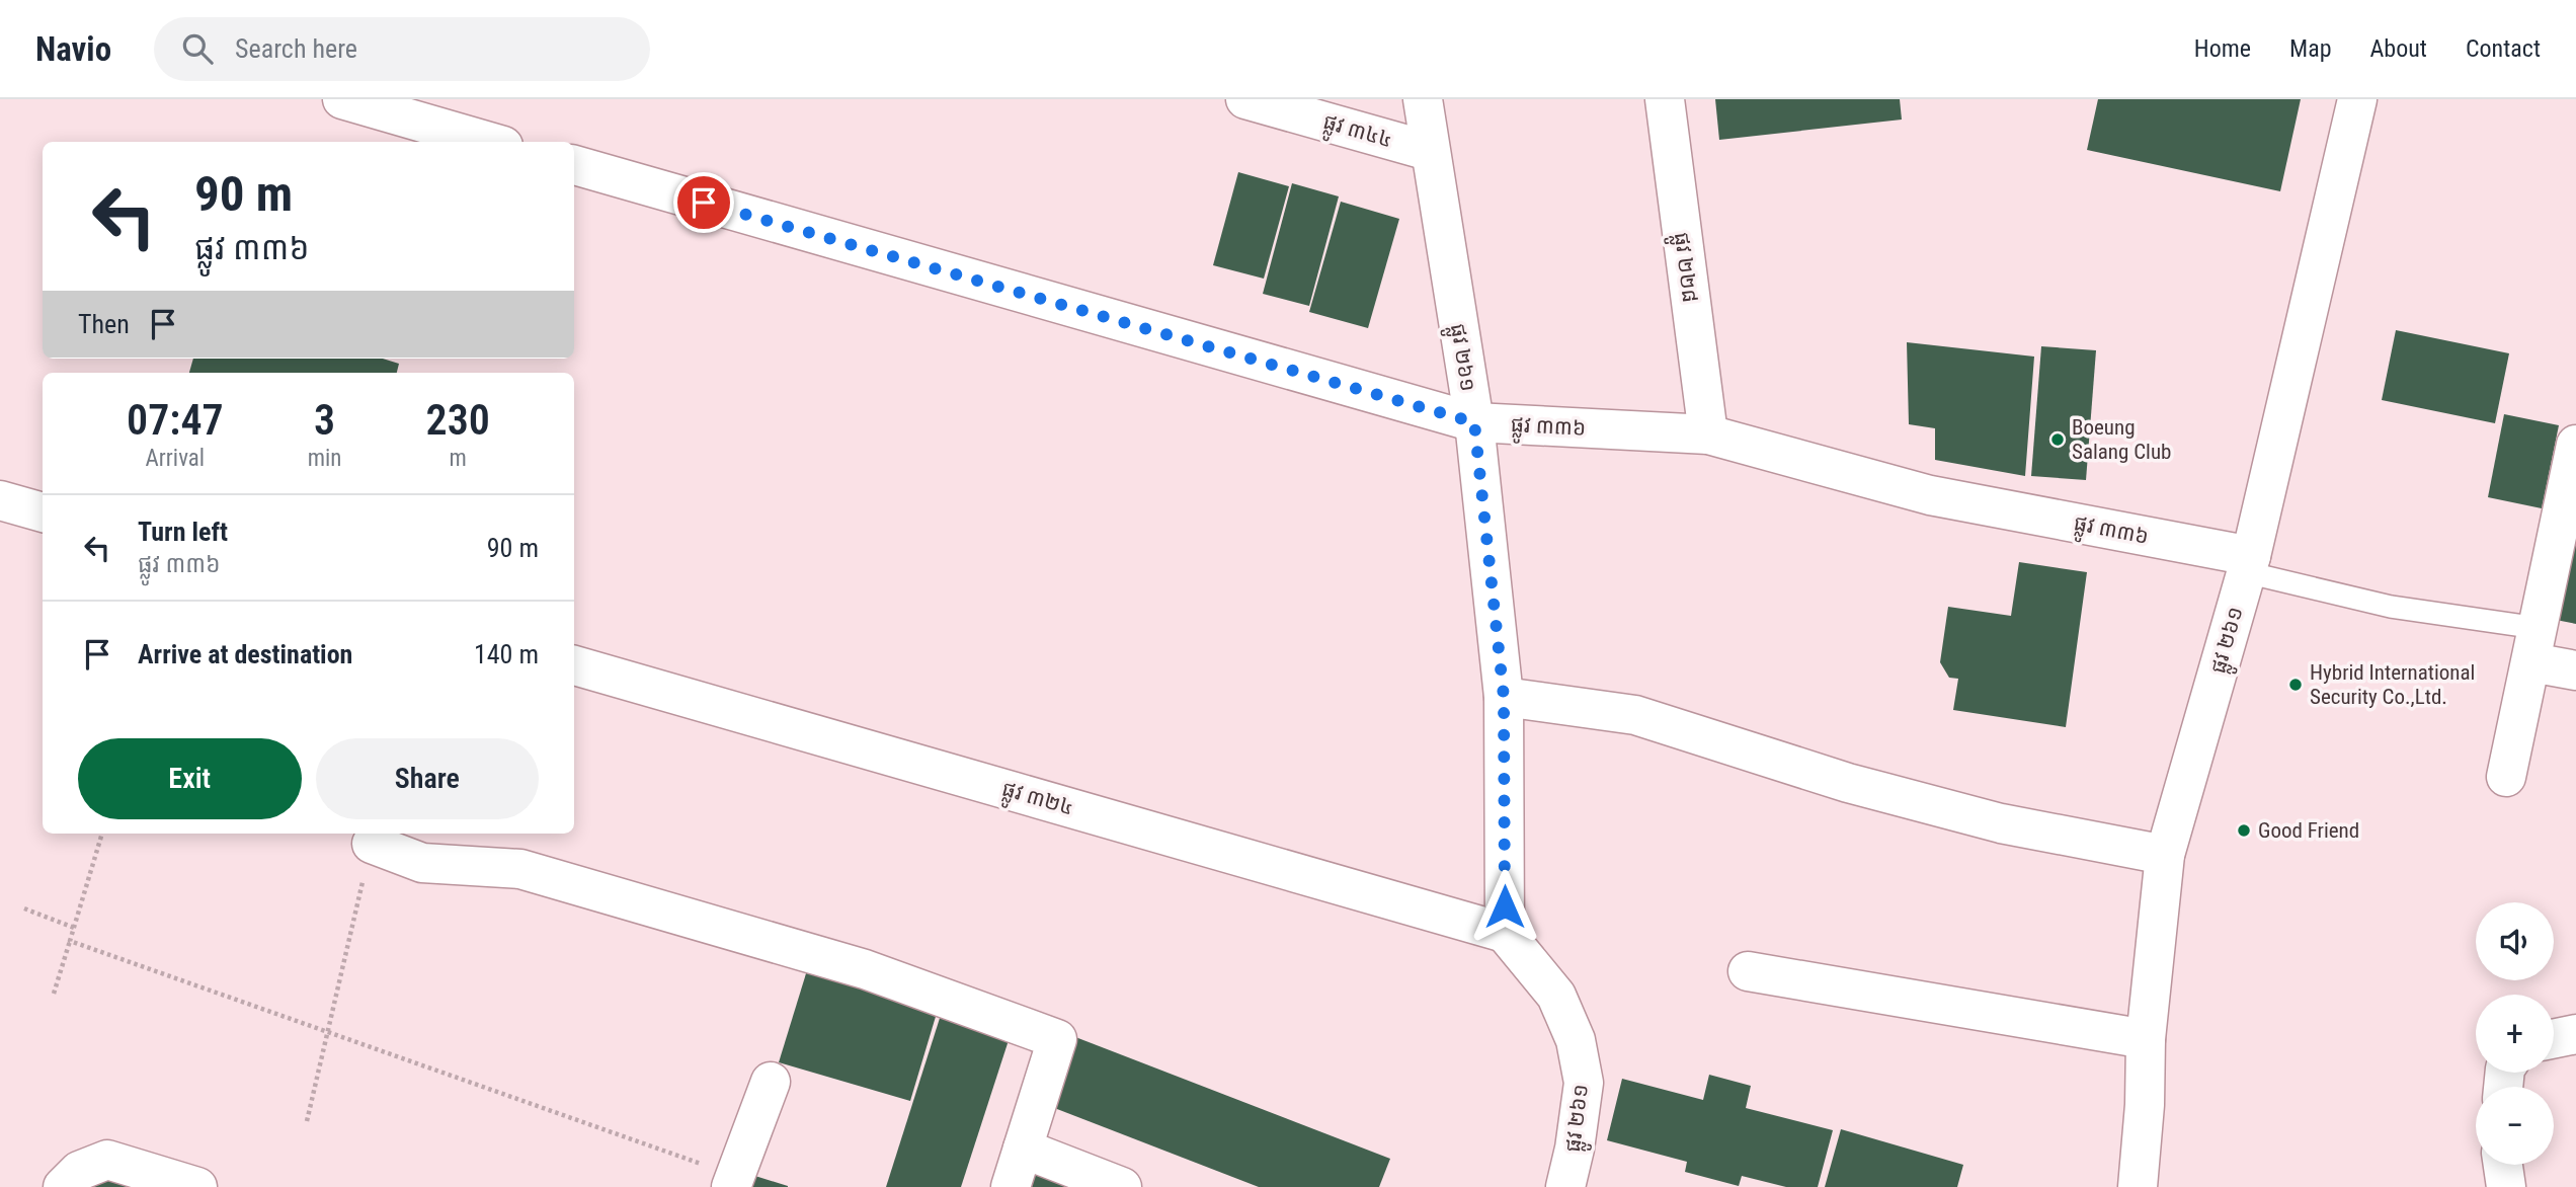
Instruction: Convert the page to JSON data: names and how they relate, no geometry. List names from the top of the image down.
{
  "streets": {
    "street": [
      "ផ្លូវ ៣៤៤",
      "ផ្លូវ ២២៨",
      "ផ្លូវ ២៦១",
      "ផ្លូវ ៣៣៦",
      "ផ្លូវ ៣២៤"
    ]
  },
  "crossings": [
    ["ផ្លូវ ៣៤៤", "ផ្លូវ ២៦១"],
    ["ផ្លូវ ២២៨", "ផ្លូវ ៣៣៦"],
    ["ផ្លូវ ២៦១", "ផ្លូវ ៣៣៦"],
    ["ផ្លូវ ២៦១", "ផ្លូវ ៣២៤"]
  ],
  "places": ["Boeung Salang Club", "Hybrid International Security Co.,Ltd.", "Good Friend"],
  "page": {
    "header": "Navio",
    "search": "Search here",
    "nav": [
      "Home",
      "Map",
      "About",
      "Contact"
    ],
    "turn": ["90 m", "ផ្លូវ ៣៣៦"],
    "then": "Then",
    "eta": [
      "07:47",
      "Arrival",
      "3",
      "min",
      "230",
      "m"
    ],
    "list": [
      {
        "name": "Turn left",
        "note": "ផ្លូវ ៣៣៦",
        "value": "90 m"
      },
      {
        "name": "Arrive at destination",
        "value": "140 m"
      }
    ],
    "buttons": ["Exit", "Share"],
    "map_buttons": ["+", "−"]
  }
}
